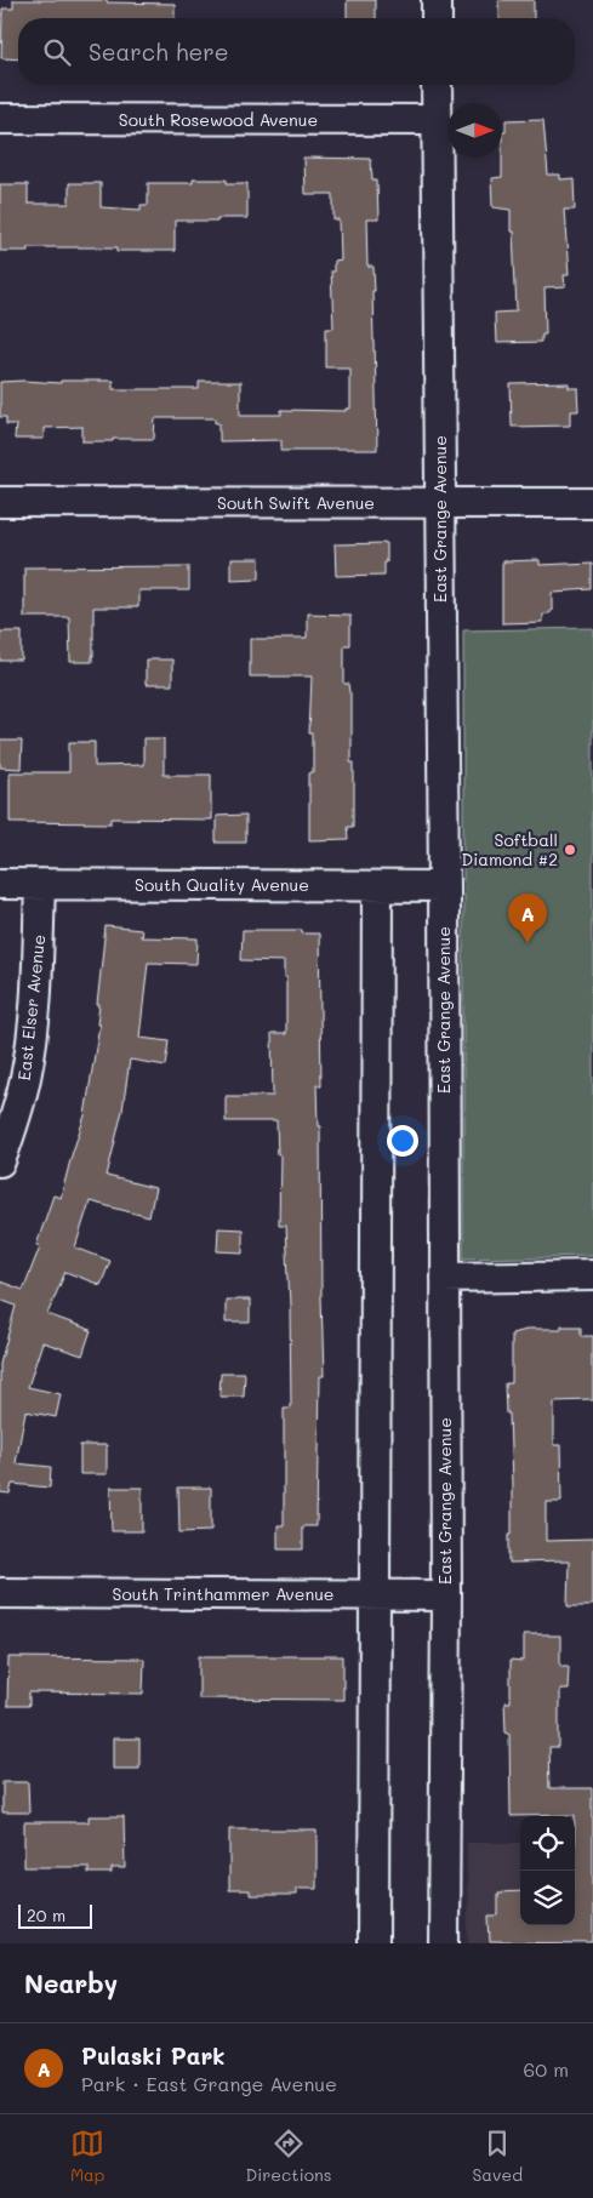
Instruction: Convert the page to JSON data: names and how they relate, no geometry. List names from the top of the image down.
{
  "streets": {
    "street": [
      "South Rosewood Avenue",
      "South Swift Avenue",
      "East Grange Avenue",
      "South Quality Avenue",
      "East Elser Avenue",
      "South Trinthammer Avenue"
    ]
  },
  "crossings": [
    ["South Rosewood Avenue", "East Grange Avenue"],
    ["South Swift Avenue", "East Grange Avenue"],
    ["East Grange Avenue", "South Quality Avenue"],
    ["East Grange Avenue", "South Trinthammer Avenue"],
    ["South Quality Avenue", "East Elser Avenue"]
  ],
  "places": ["Softball Diamond #2"],
  "scale_bar": "20 m",
  "north": "right",
  "page": {
    "search": "Search here",
    "pins": "A",
    "scale": "20 m",
    "heading": "Nearby",
    "list": [
      {
        "mark": "A",
        "name": "Pulaski Park",
        "note": "Park · East Grange Avenue",
        "value": "60 m"
      }
    ],
    "nav": ["Map", "Directions", "Saved"]
  }
}
